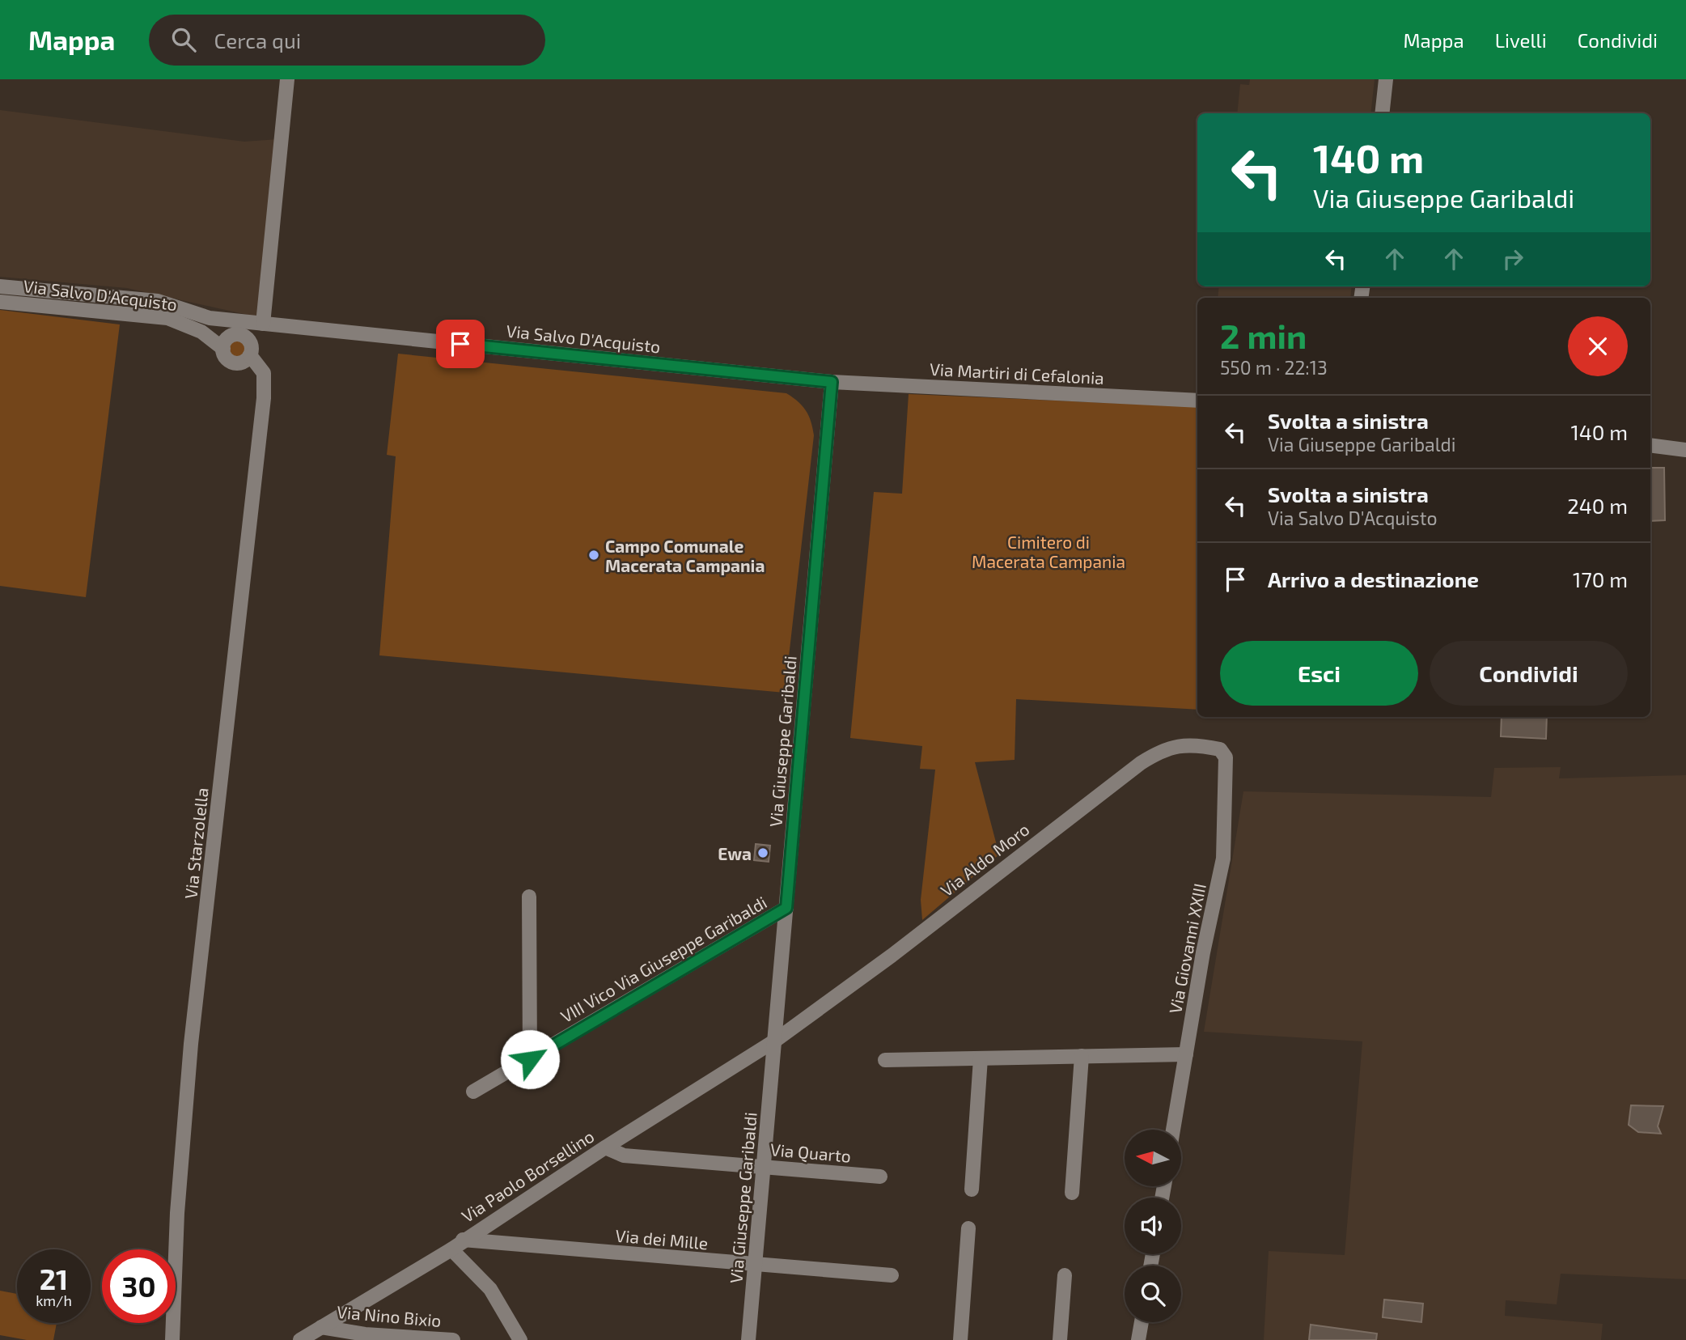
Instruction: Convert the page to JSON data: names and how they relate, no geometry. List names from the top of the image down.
{
  "streets": {
    "street": [
      "Via Salvo D'Acquisto",
      "Via Martiri di Cefalonia",
      "Via Giuseppe Garibaldi",
      "Via Starzolella",
      "Via Aldo Moro",
      "Via Giovanni XXIII",
      "VIII Vico Via Giuseppe Garibaldi",
      "Via Quarto",
      "Via Paolo Borsellino",
      "Via dei Mille",
      "Via Nino Bixio"
    ]
  },
  "crossings": [
    ["Via Salvo D'Acquisto", "Via Martiri di Cefalonia"],
    ["Via Salvo D'Acquisto", "Via Giuseppe Garibaldi"],
    ["Via Salvo D'Acquisto", "Via Starzolella"],
    ["Via Martiri di Cefalonia", "Via Giuseppe Garibaldi"],
    ["Via Giuseppe Garibaldi", "Via Aldo Moro"],
    ["Via Giuseppe Garibaldi", "VIII Vico Via Giuseppe Garibaldi"],
    ["Via Giuseppe Garibaldi", "Via Quarto"],
    ["Via Giuseppe Garibaldi", "Via Paolo Borsellino"],
    ["Via Giuseppe Garibaldi", "Via dei Mille"],
    ["Via Aldo Moro", "Via Giovanni XXIII"],
    ["Via Aldo Moro", "Via Paolo Borsellino"],
    ["Via Quarto", "Via Paolo Borsellino"],
    ["Via Paolo Borsellino", "Via dei Mille"],
    ["Via Paolo Borsellino", "Via Nino Bixio"]
  ],
  "parks": ["Cimitero di Macerata Campania"],
  "places": ["Campo Comunale Macerata Campania", "Ewa"],
  "north": "left",
  "page": {
    "header": "Mappa",
    "search": "Cerca qui",
    "nav": ["Mappa", "Livelli", "Condividi"],
    "turn": ["140 m", "Via Giuseppe Garibaldi"],
    "heading": ["2 min", "550 m · 22:13"],
    "list": [
      {
        "name": "Svolta a sinistra",
        "note": "Via Giuseppe Garibaldi",
        "value": "140 m"
      },
      {
        "name": "Svolta a sinistra",
        "note": "Via Salvo D'Acquisto",
        "value": "240 m"
      },
      {
        "name": "Arrivo a destinazione",
        "value": "170 m"
      }
    ],
    "buttons": ["Esci", "Condividi"],
    "speed": "21 km/h",
    "limit": "30"
  }
}
